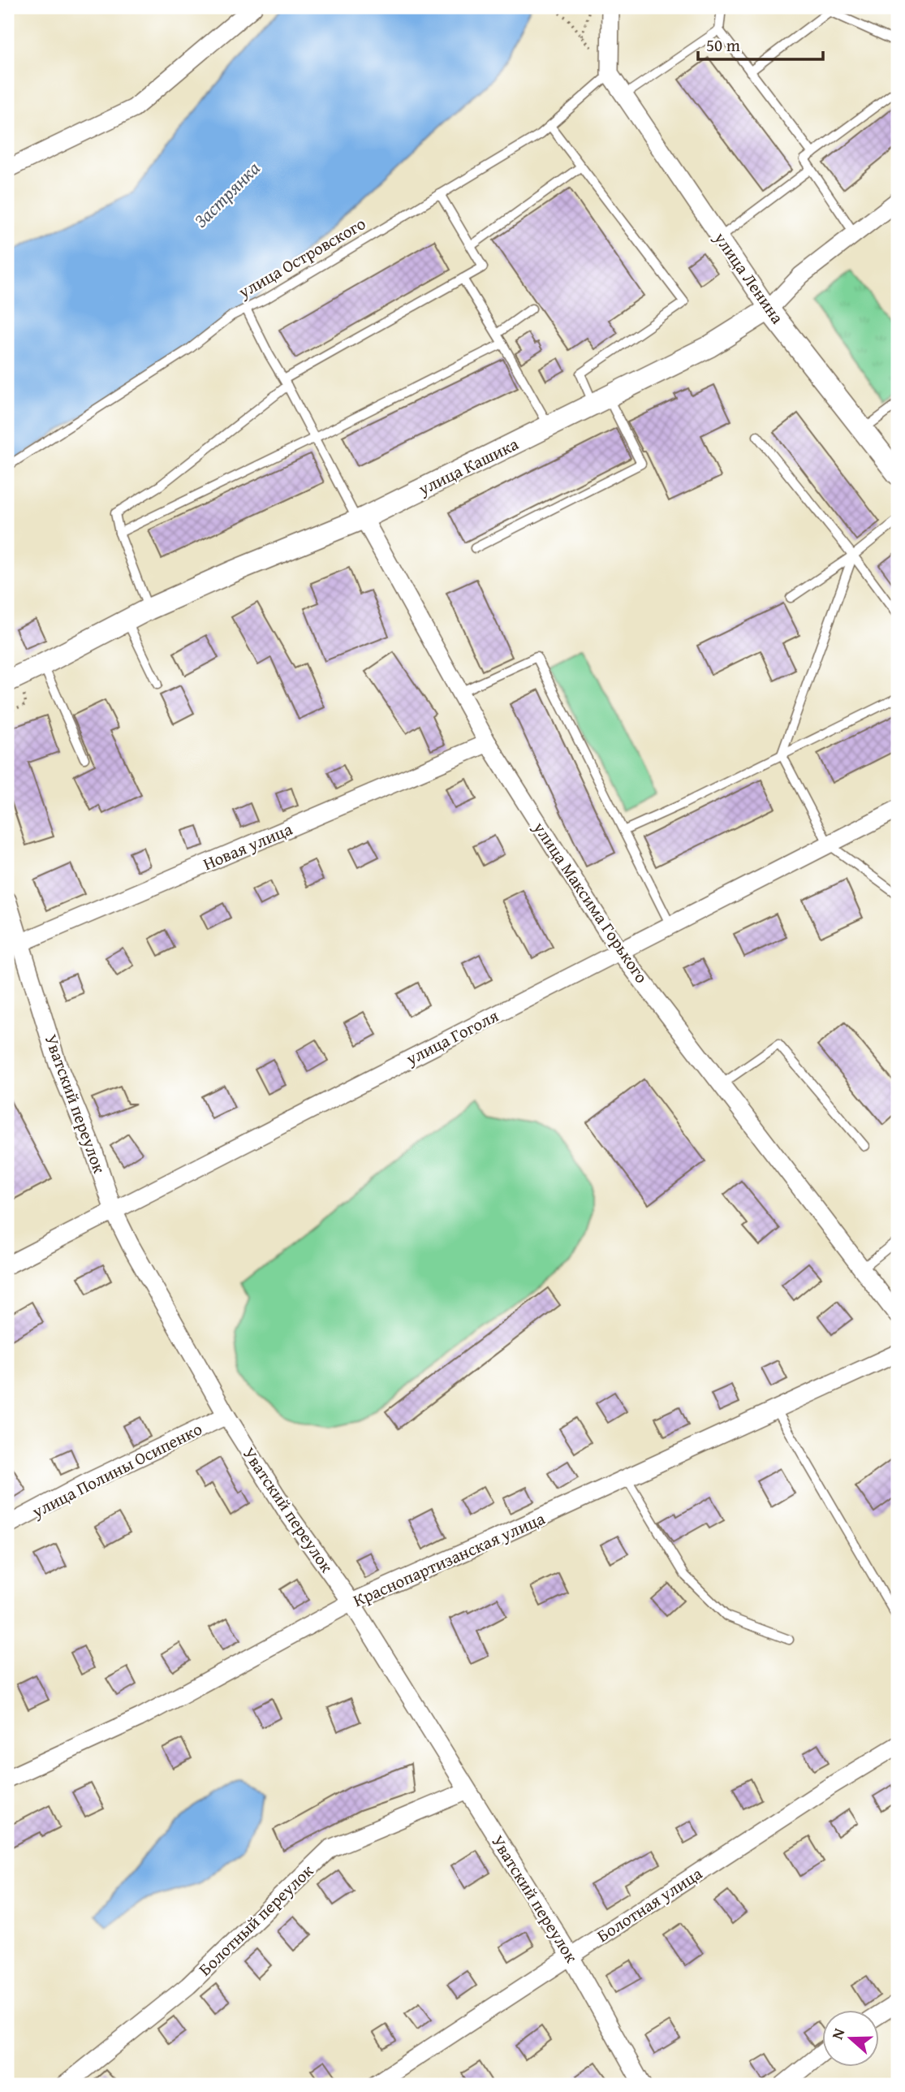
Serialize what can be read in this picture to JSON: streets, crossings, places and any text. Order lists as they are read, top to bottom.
{
  "streets": {
    "street": [
      "улица Ленина",
      "улица Кашика",
      "Новая улица",
      "улица Максима Горького",
      "улица Гоголя",
      "Уватский переулок",
      "улица Полины Осипенко",
      "Краснопартизанская улица",
      "Болотная улица",
      "Болотный переулок"
    ],
    "lane": ["улица Островского"]
  },
  "crossings": [
    ["улица Островского", "улица Ленина"],
    ["улица Ленина", "улица Кашика"],
    ["улица Кашика", "улица Максима Горького"],
    ["Новая улица", "улица Максима Горького"],
    ["Новая улица", "Уватский переулок"],
    ["улица Максима Горького", "улица Гоголя"],
    ["улица Гоголя", "Уватский переулок"],
    ["Уватский переулок", "улица Полины Осипенко"],
    ["Уватский переулок", "Краснопартизанская улица"],
    ["Уватский переулок", "Болотная улица"],
    ["Уватский переулок", "Болотный переулок"]
  ],
  "water": ["Застрянка"],
  "scale_bar": "50 m",
  "north": "left"
}
